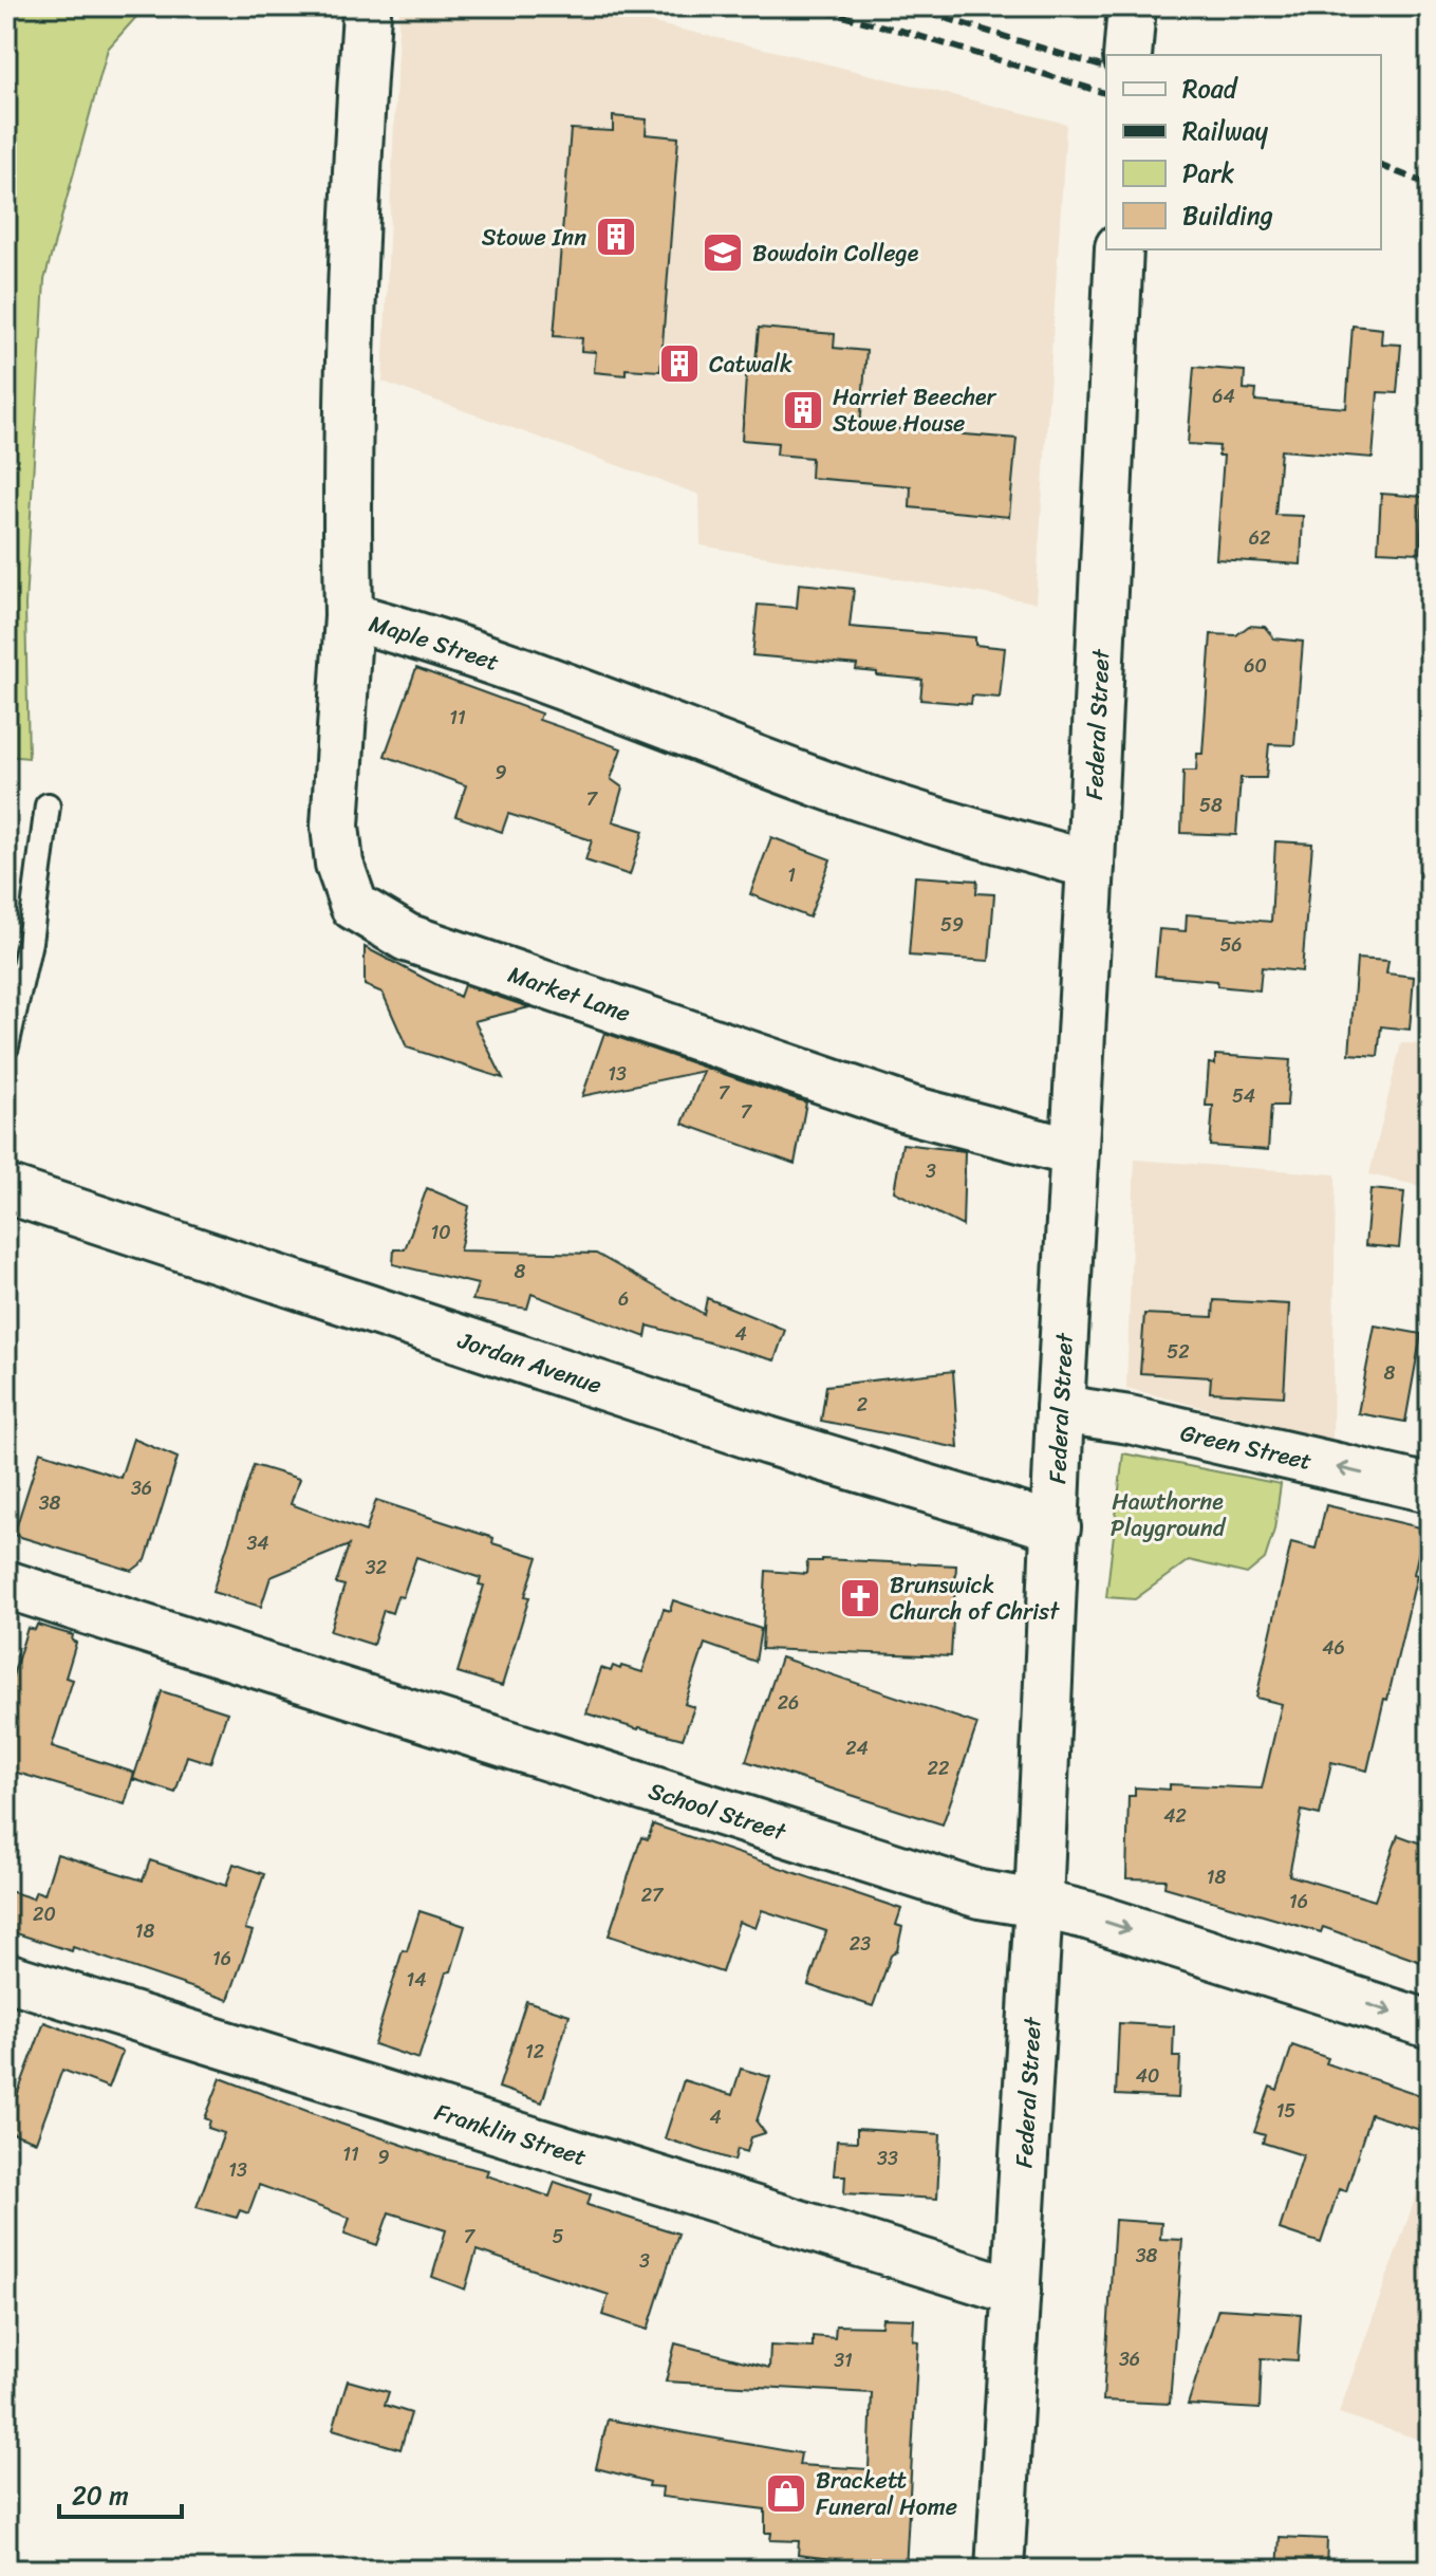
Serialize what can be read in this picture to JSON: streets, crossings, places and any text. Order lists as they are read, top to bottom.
{
  "streets": {
    "street": [
      "Maple Street",
      "Federal Street",
      "Market Lane",
      "Jordan Avenue",
      "Green Street",
      "School Street",
      "Franklin Street"
    ]
  },
  "crossings": [
    ["Maple Street", "Federal Street"],
    ["Maple Street", "Market Lane"],
    ["Federal Street", "Market Lane"],
    ["Federal Street", "Jordan Avenue"],
    ["Federal Street", "Green Street"],
    ["Federal Street", "School Street"],
    ["Federal Street", "Franklin Street"]
  ],
  "one_way": ["Green Street"],
  "parks": ["Hawthorne Playground"],
  "places": {
    "building": ["Stowe Inn", "Catwalk", "Harriet Beecher Stowe House"],
    "school or university": ["Bowdoin College"],
    "church": ["Brunswick Church of Christ"],
    "shop": ["Brackett Funeral Home"]
  },
  "house_numbers": [
    "64",
    "62",
    "60",
    "11",
    "9",
    "7",
    "58",
    "1",
    "59",
    "56",
    "13",
    "7",
    "54",
    "7",
    "3",
    "10",
    "8",
    "6",
    "4",
    "52",
    "8",
    "2",
    "36",
    "38",
    "34",
    "32",
    "46",
    "26",
    "24",
    "22",
    "42",
    "18",
    "27",
    "16",
    "20",
    "18",
    "23",
    "16",
    "14",
    "12",
    "40",
    "15",
    "4",
    "11",
    "9",
    "33",
    "13",
    "7",
    "5",
    "38",
    "3",
    "36",
    "31"
  ],
  "legend": [
    "Road",
    "Railway",
    "Park",
    "Building"
  ],
  "scale_bar": "20 m"
}
